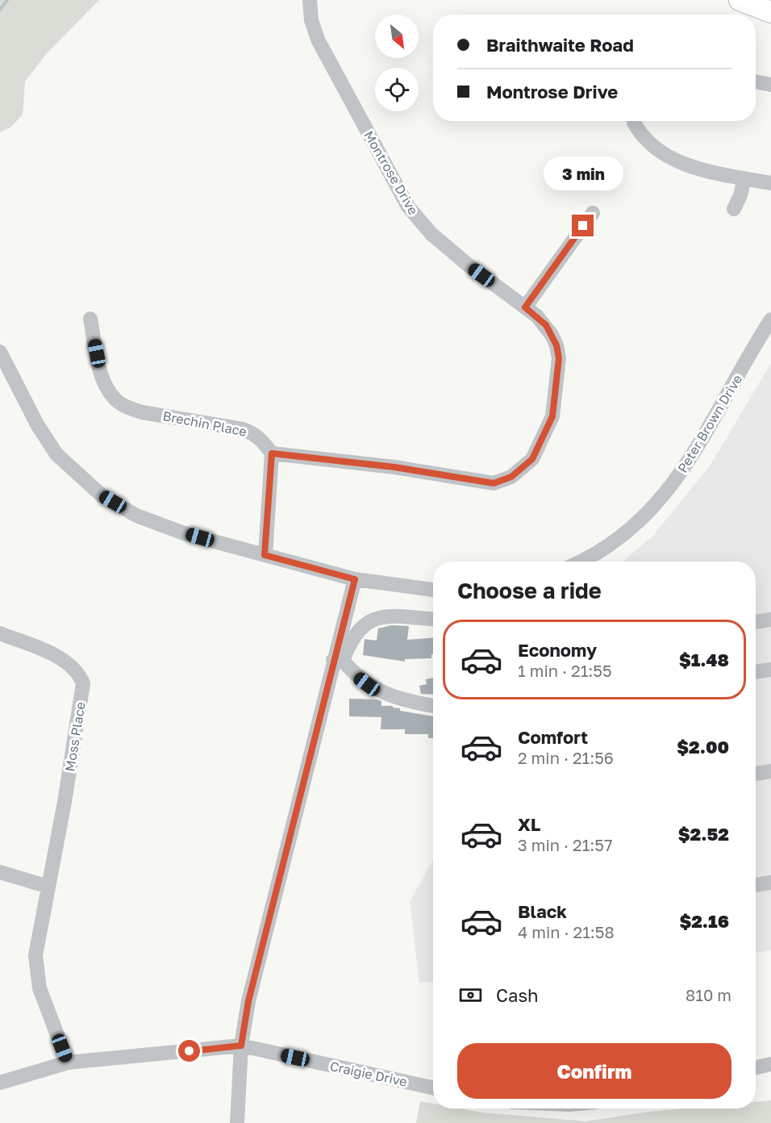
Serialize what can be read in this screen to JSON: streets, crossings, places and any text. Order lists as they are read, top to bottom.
{
  "streets": {
    "street": [
      "Montrose Drive",
      "Brechin Place",
      "Peter Brown Drive",
      "Moss Place",
      "Craigie Drive"
    ]
  },
  "crossings": [
    ["Montrose Drive", "Brechin Place"],
    ["Moss Place", "Craigie Drive"]
  ],
  "north": "bottom right",
  "page": {
    "banner": ["Braithwaite Road", "Montrose Drive"],
    "bubble": "3 min",
    "heading": "Choose a ride",
    "list": [
      {
        "name": "Economy",
        "note": "1 min · 21:55",
        "value": "$1.48"
      },
      {
        "name": "Comfort",
        "note": "2 min · 21:56",
        "value": "$2.00"
      },
      {
        "name": "XL",
        "note": "3 min · 21:57",
        "value": "$2.52"
      },
      {
        "name": "Black",
        "note": "4 min · 21:58",
        "value": "$2.16"
      }
    ],
    "pay": ["Cash", "810 m"],
    "buttons": "Confirm"
  }
}
